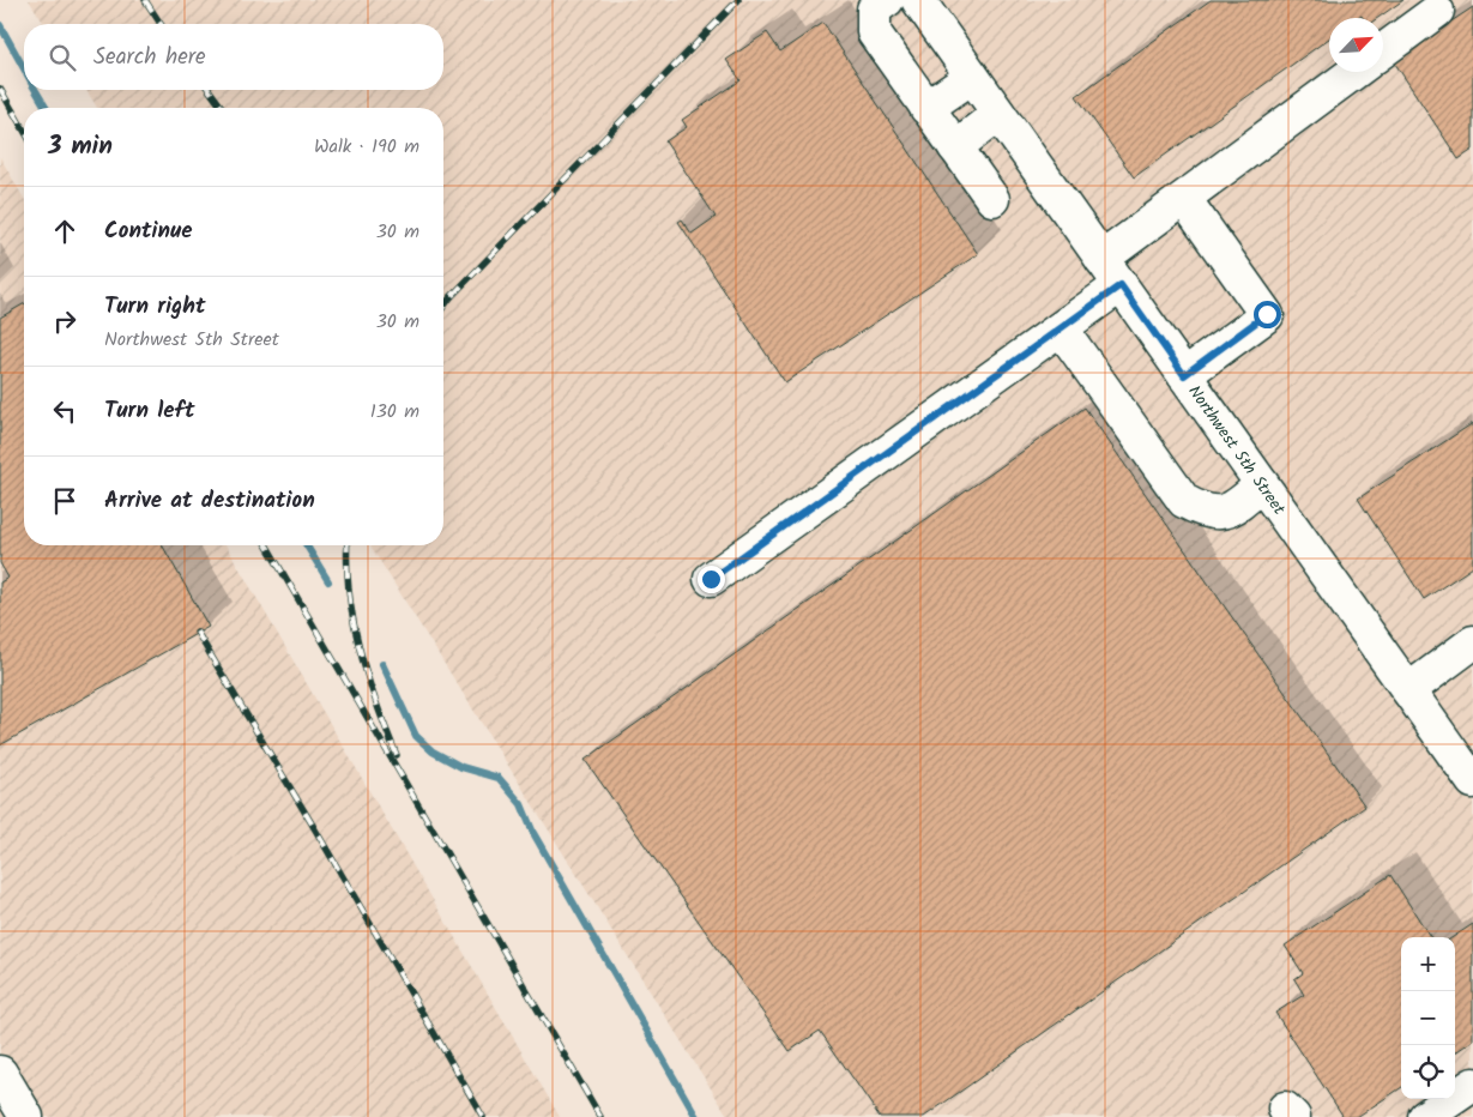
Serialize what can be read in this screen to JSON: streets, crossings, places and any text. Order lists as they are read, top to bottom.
{
  "streets": {
    "street": ["Northwest 5th Street"]
  },
  "north": "top right",
  "page": {
    "search": "Search here",
    "heading": ["3 min", "Walk · 190 m"],
    "list": [
      ["Continue", "30 m"],
      ["Turn right", "Northwest 5th Street", "30 m"],
      ["Turn left", "130 m"],
      "Arrive at destination"
    ],
    "map_buttons": ["+", "−"]
  }
}
